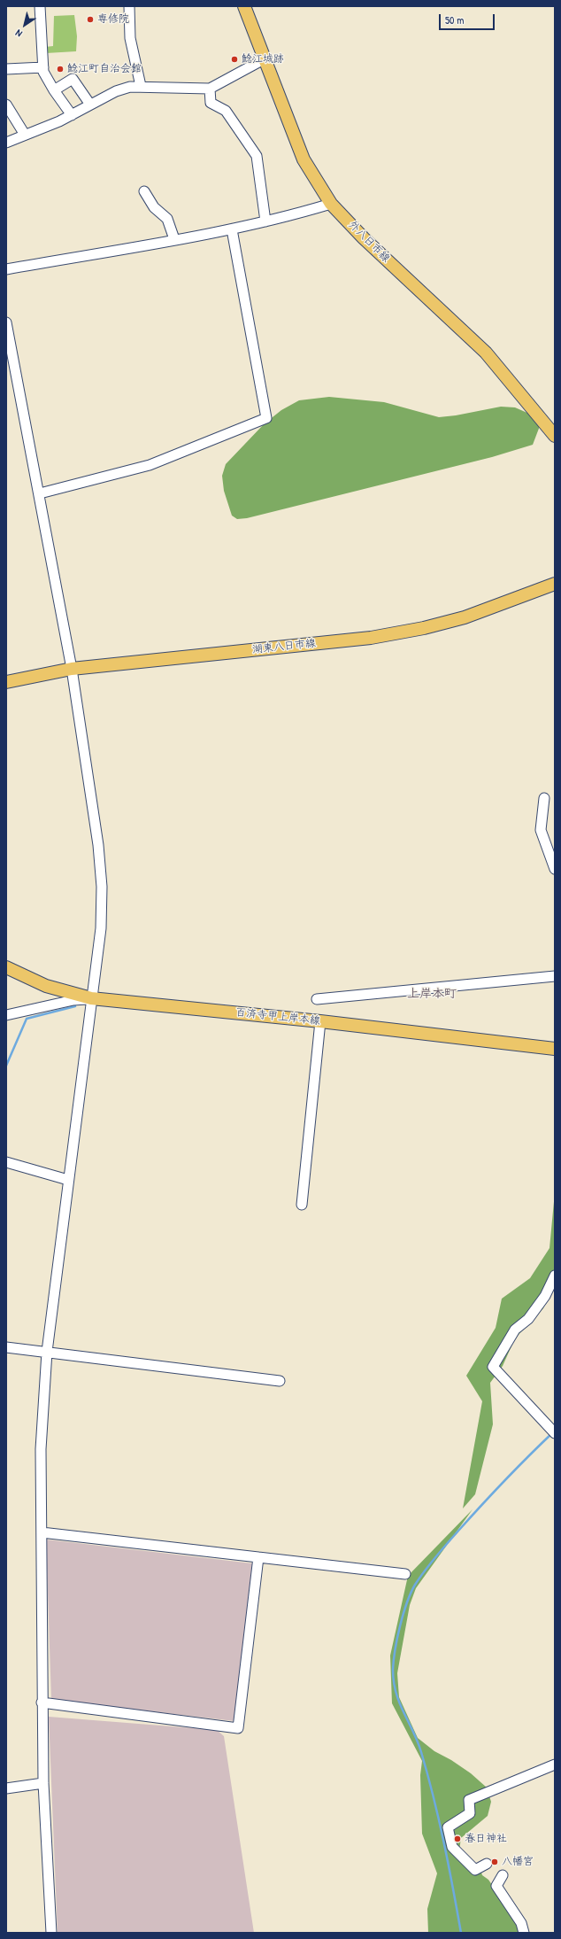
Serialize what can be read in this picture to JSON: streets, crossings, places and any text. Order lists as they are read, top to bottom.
{
  "streets": {
    "main road": ["外八日市線", "湖東八日市線", "百済寺甲上岸本線"]
  },
  "districts": ["上岸本町"],
  "places": [
    "専修院",
    "鯰江城跡",
    "鯰江町自治会館",
    "春日神社",
    "八幡宮"
  ],
  "scale_bar": "50 m",
  "north": "bottom left"
}
